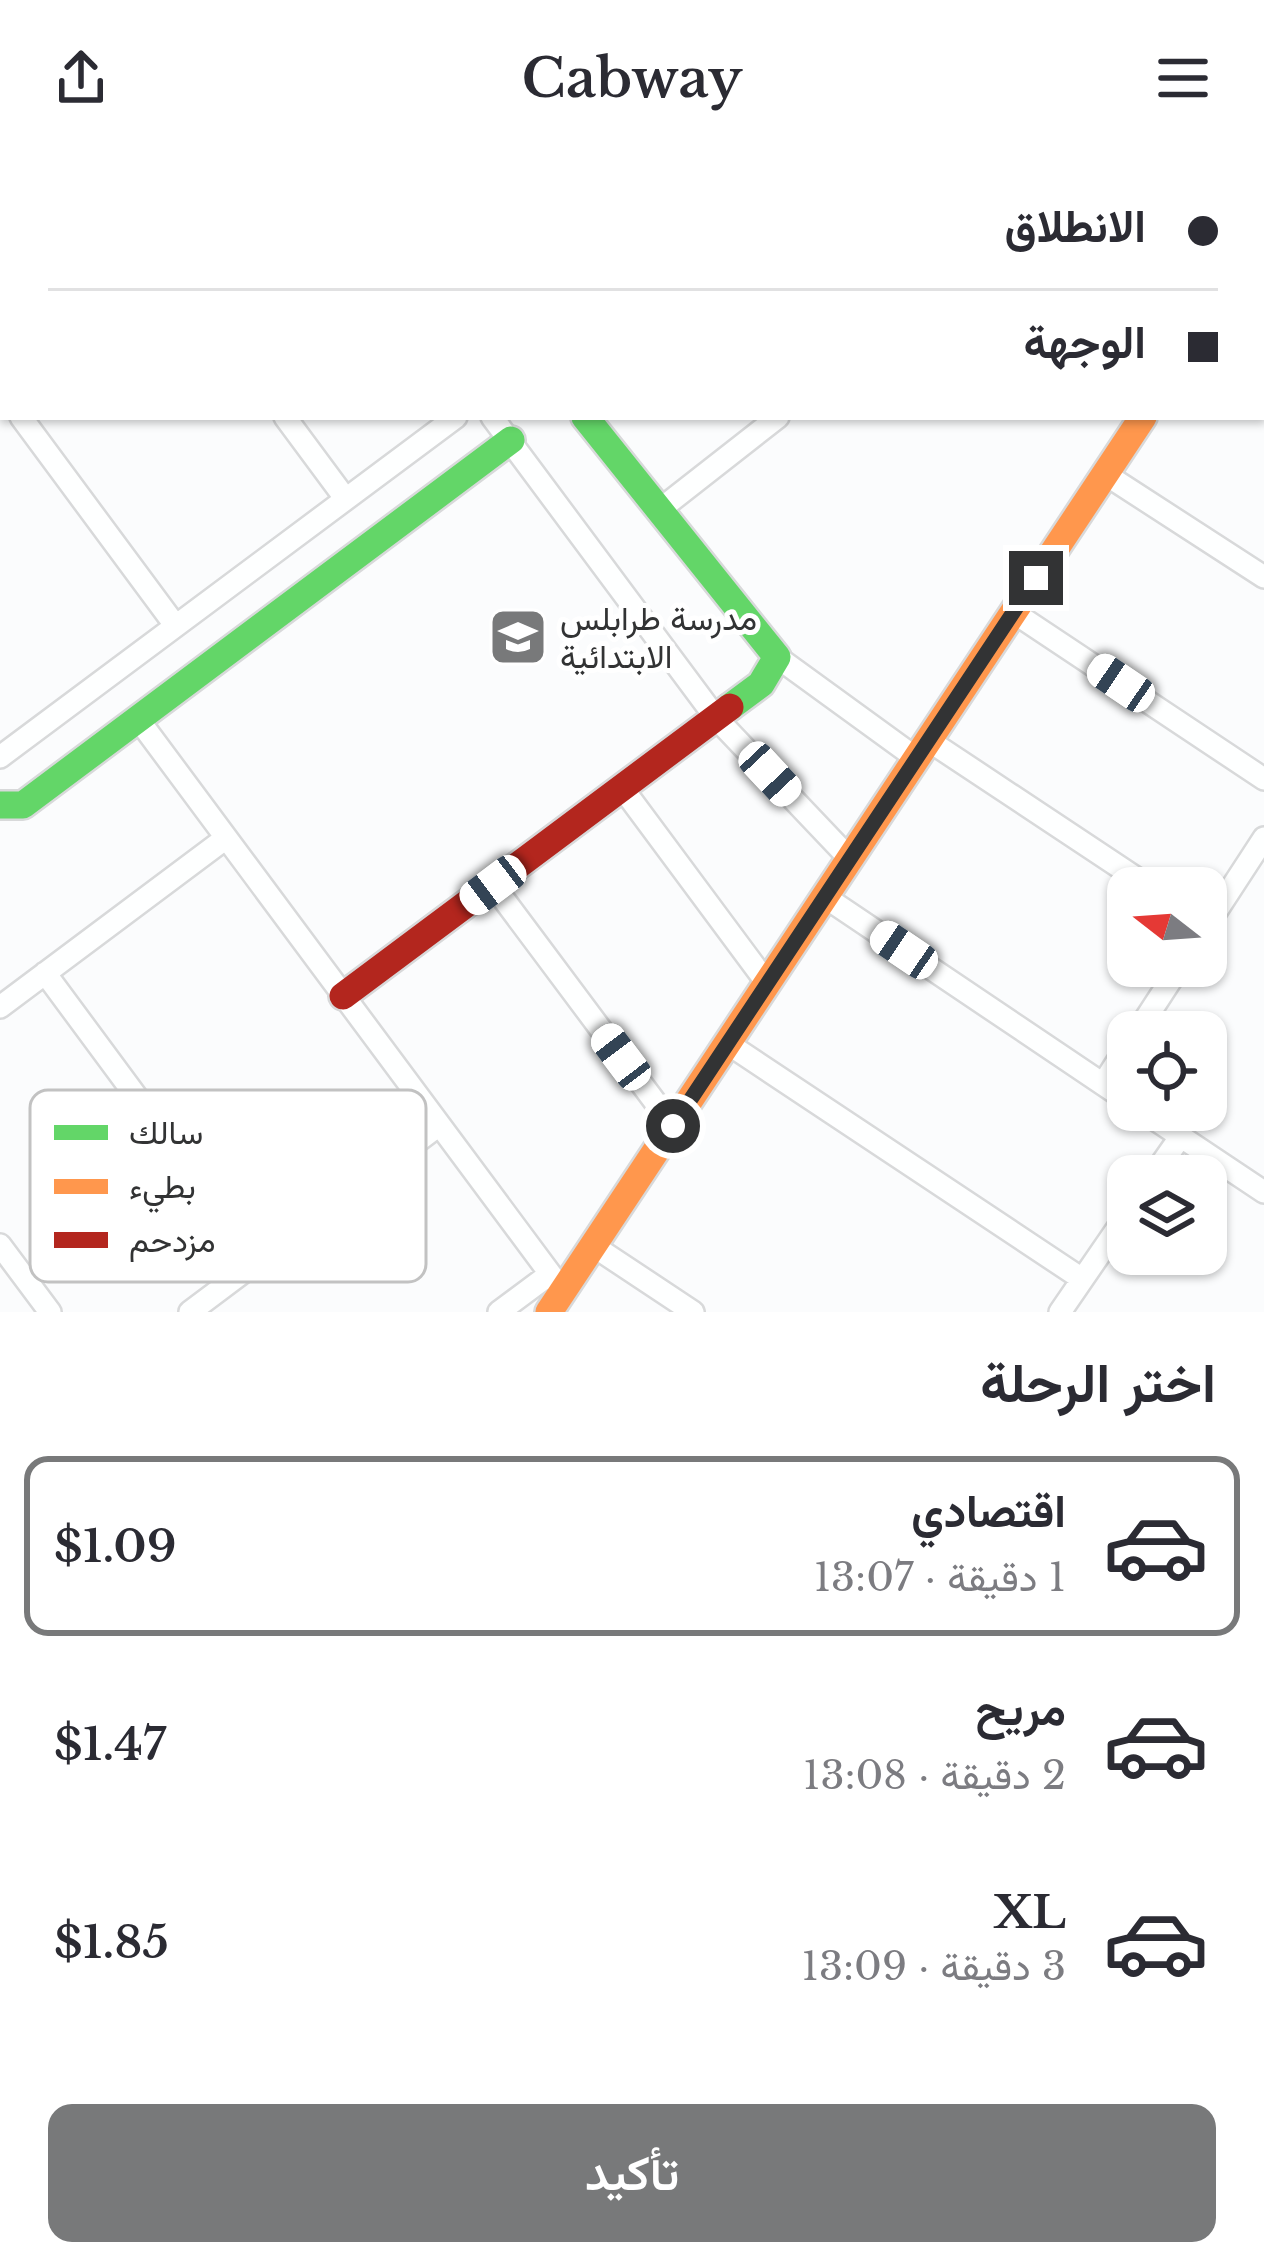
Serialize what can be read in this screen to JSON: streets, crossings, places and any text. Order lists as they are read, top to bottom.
{
  "places": {
    "school or university": ["مدرسة طرابلس الابتدائية"]
  },
  "legend": ["سالك", "بطيء", "مزدحم"],
  "north": "left",
  "page": {
    "header": "Cabway",
    "banner": ["الانطلاق", "الوجهة"],
    "heading": "اختر الرحلة",
    "list": [
      {
        "name": "اقتصادي",
        "note": "1 دقيقة · 13:07",
        "value": "$1.09"
      },
      {
        "name": "مريح",
        "note": "2 دقيقة · 13:08",
        "value": "$1.47"
      },
      {
        "name": "XL",
        "note": "3 دقيقة · 13:09",
        "value": "$1.85"
      }
    ],
    "buttons": "تأكيد"
  }
}
